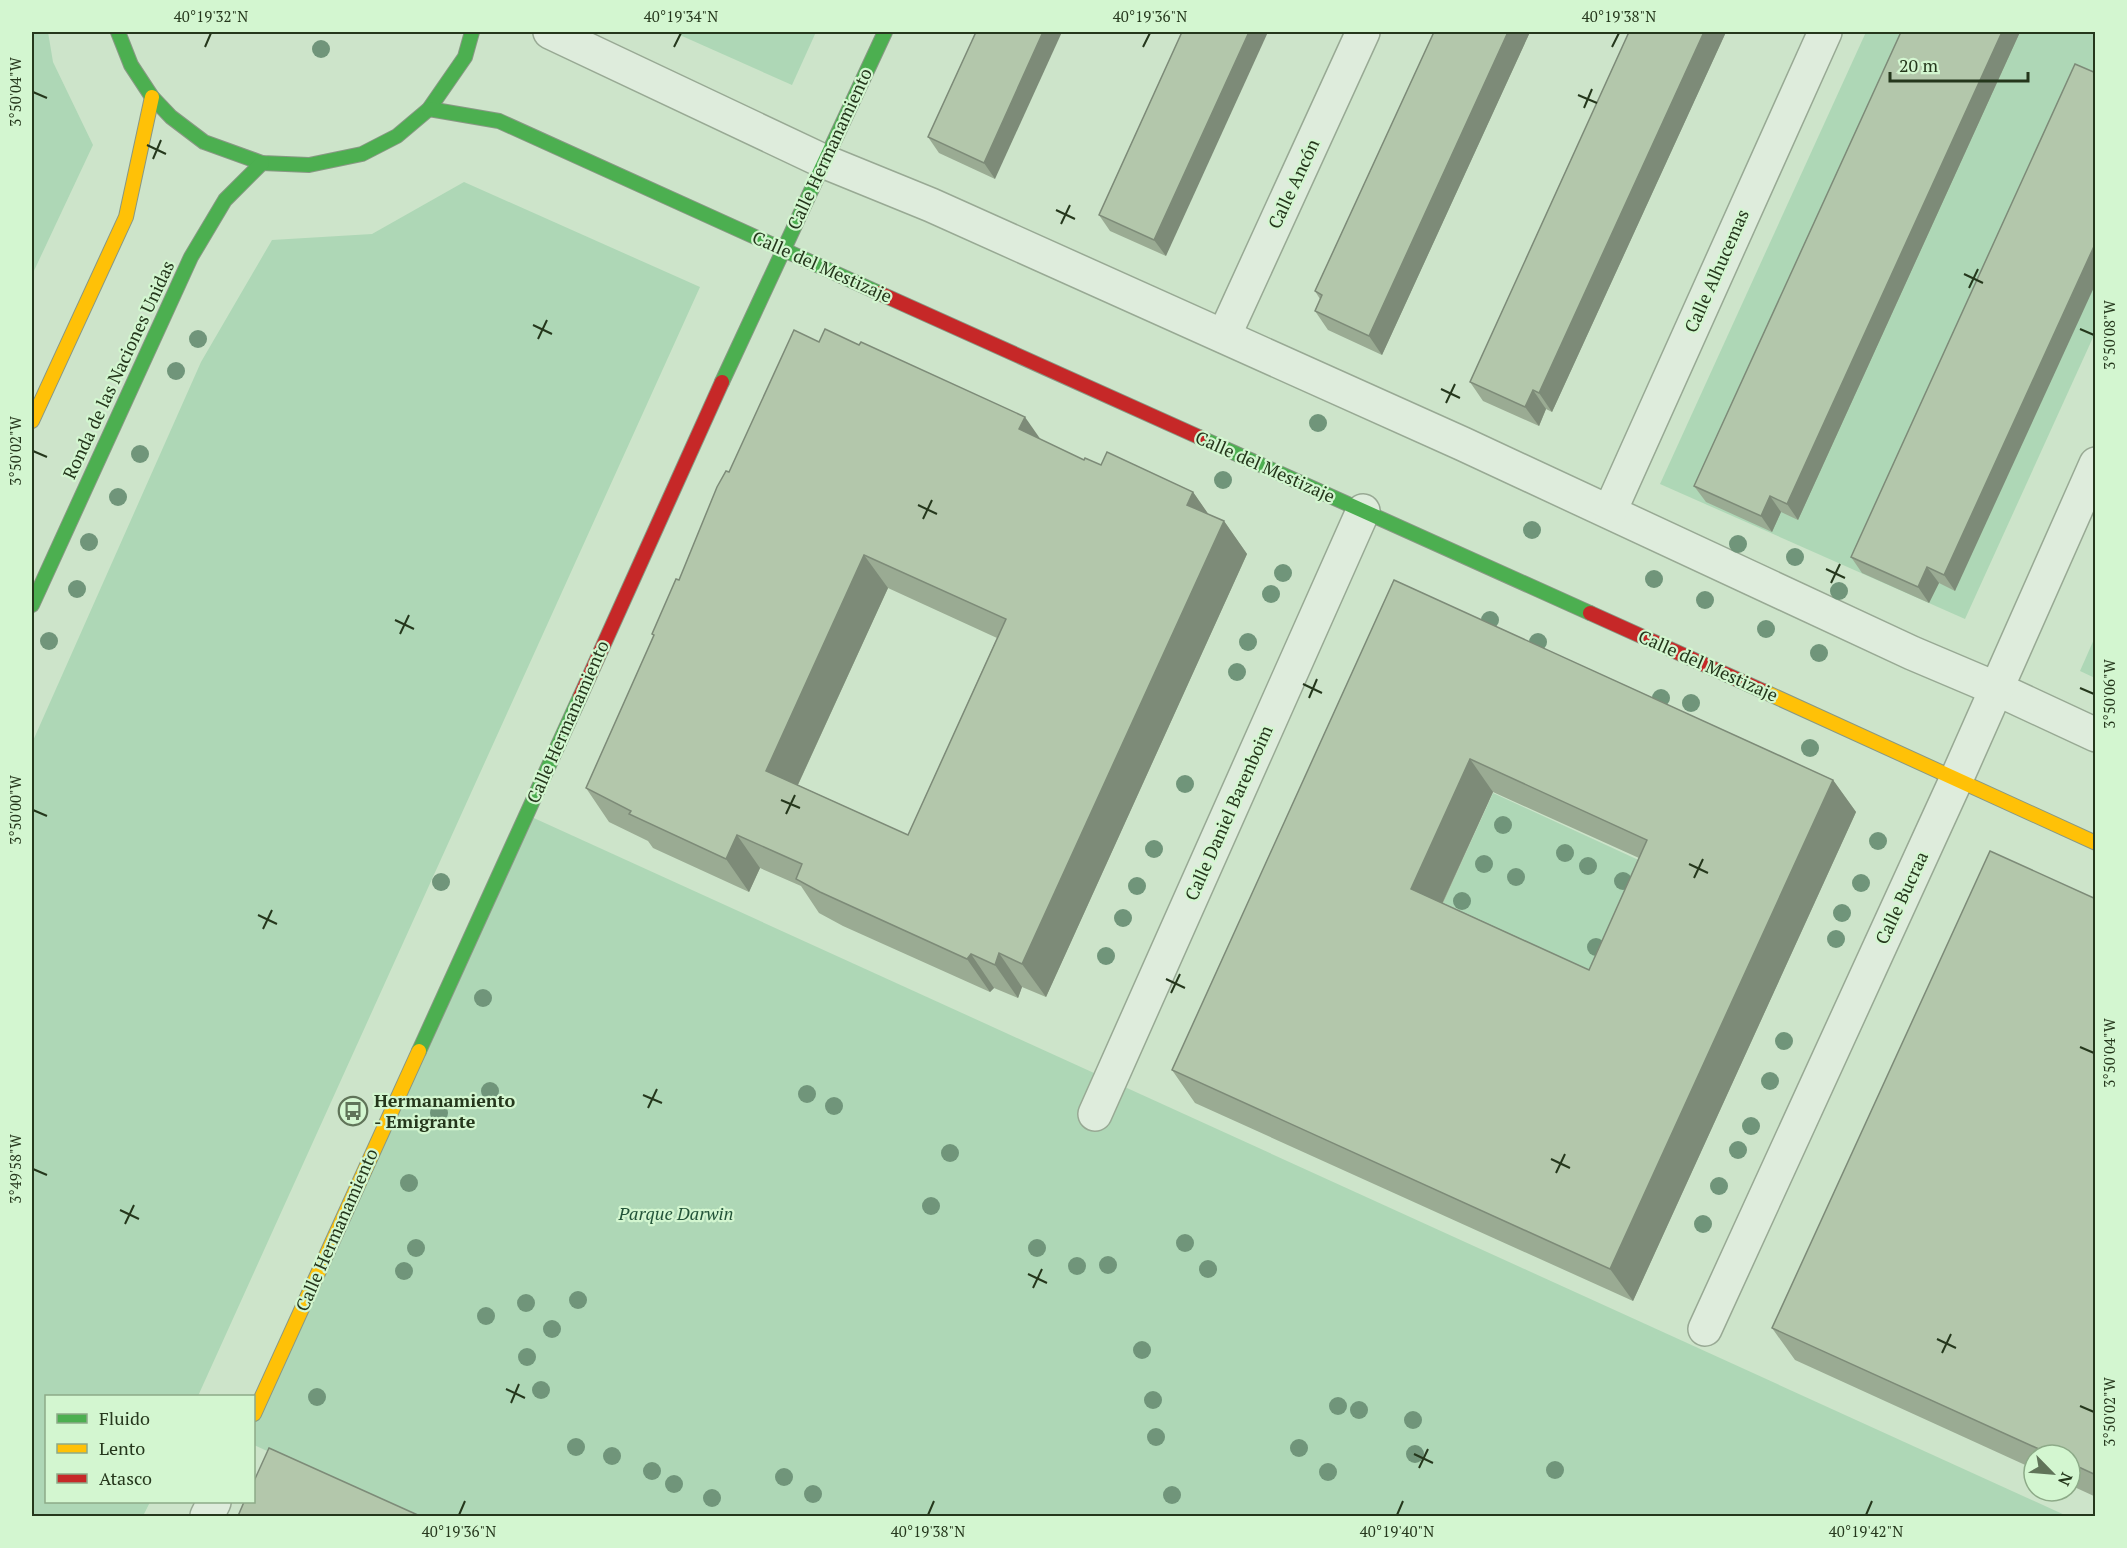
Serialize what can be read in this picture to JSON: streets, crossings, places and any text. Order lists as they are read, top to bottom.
{
  "streets": {
    "street": [
      "Calle Hermanamiento",
      "Calle Ancón",
      "Calle del Mestizaje",
      "Calle Alhucemas",
      "Ronda de las Naciones Unidas",
      "Calle Daniel Barenboim",
      "Calle Bucraa"
    ]
  },
  "crossings": [
    ["Calle Hermanamiento", "Calle del Mestizaje"],
    ["Calle del Mestizaje", "Calle Daniel Barenboim"],
    ["Calle del Mestizaje", "Calle Bucraa"]
  ],
  "parks": ["Parque Darwin"],
  "places": {
    "bus stop": ["Hermanamiento - Emigrante"]
  },
  "legend": ["Fluido", "Lento", "Atasco"],
  "scale_bar": "20 m",
  "north": "bottom right",
  "coordinates": [
    "40°19'32\"N",
    "40°19'34\"N",
    "40°19'36\"N",
    "40°19'38\"N",
    "3°50'04\"W",
    "3°50'08\"W",
    "3°50'02\"W",
    "3°50'06\"W",
    "3°50'00\"W",
    "3°49'58\"W",
    "40°19'40\"N",
    "40°19'42\"N"
  ]
}
